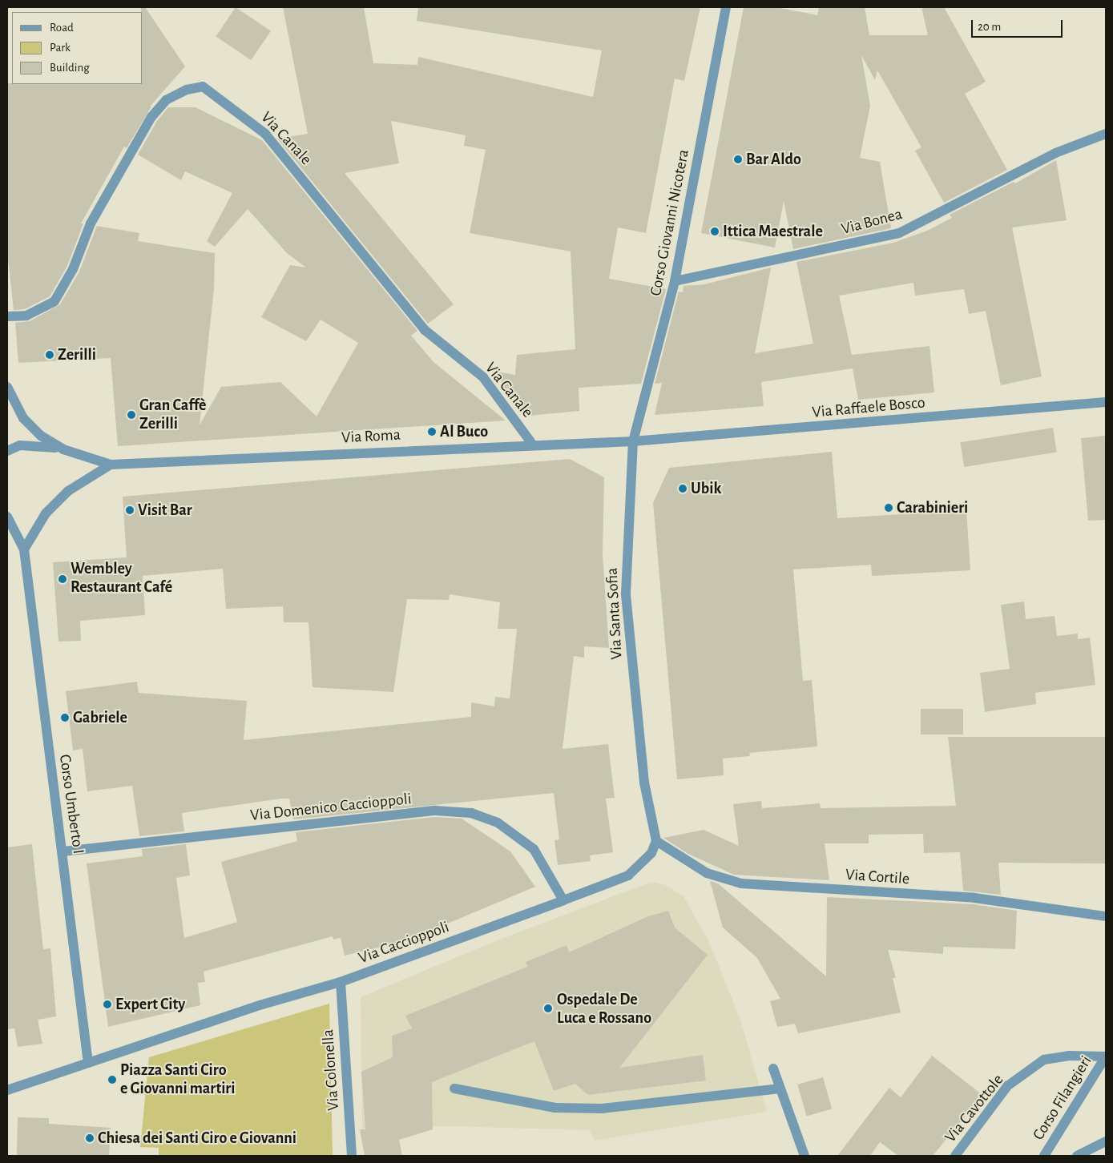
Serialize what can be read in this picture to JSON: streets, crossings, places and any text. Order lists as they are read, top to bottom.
{
  "streets": {
    "street": [
      "Via Canale",
      "Via Bonea",
      "Corso Giovanni Nicotera",
      "Via Raffaele Bosco",
      "Via Roma",
      "Via Santa Sofia",
      "Corso Umberto I",
      "Via Domenico Caccioppoli",
      "Via Cortile",
      "Via Caccioppoli",
      "Via Colonella",
      "Corso Filangieri",
      "Via Cavottole"
    ]
  },
  "crossings": [
    ["Via Canale", "Via Roma"],
    ["Via Bonea", "Corso Giovanni Nicotera"],
    ["Corso Giovanni Nicotera", "Via Raffaele Bosco"],
    ["Corso Giovanni Nicotera", "Via Roma"],
    ["Corso Giovanni Nicotera", "Via Santa Sofia"],
    ["Via Raffaele Bosco", "Via Roma"],
    ["Via Raffaele Bosco", "Via Santa Sofia"],
    ["Via Roma", "Via Santa Sofia"],
    ["Via Santa Sofia", "Via Cortile"],
    ["Via Santa Sofia", "Via Caccioppoli"],
    ["Corso Umberto I", "Via Domenico Caccioppoli"],
    ["Corso Umberto I", "Via Caccioppoli"],
    ["Via Domenico Caccioppoli", "Via Caccioppoli"],
    ["Via Cortile", "Via Caccioppoli"],
    ["Via Caccioppoli", "Via Colonella"],
    ["Corso Filangieri", "Via Cavottole"]
  ],
  "places": [
    "Bar Aldo",
    "Ittica Maestrale",
    "Zerilli",
    "Gran Caffè Zerilli",
    "Al Buco",
    "Ubik",
    "Carabinieri",
    "Visit Bar",
    "Wembley Restaurant Café",
    "Gabriele",
    "Expert City",
    "Ospedale De Luca e Rossano",
    "Piazza Santi Ciro e Giovanni martiri",
    "Chiesa dei Santi Ciro e Giovanni"
  ],
  "legend": ["Road", "Park", "Building"],
  "scale_bar": "20 m"
}
